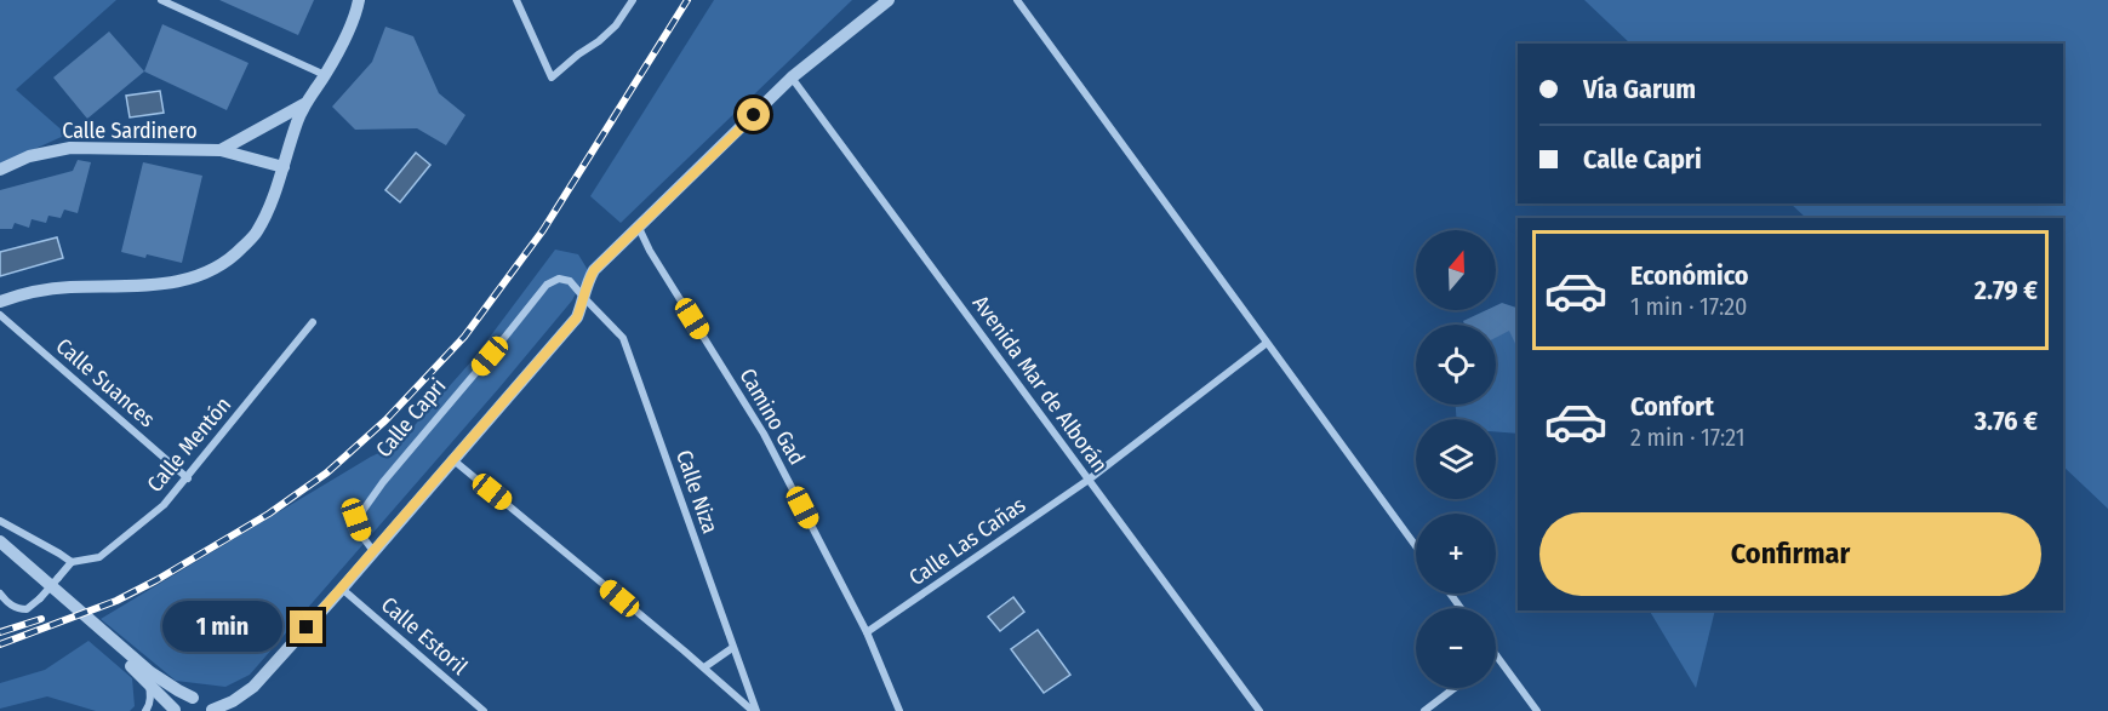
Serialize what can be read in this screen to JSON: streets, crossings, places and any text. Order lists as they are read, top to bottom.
{
  "streets": {
    "street": [
      "Calle Sardinero",
      "Calle Suances",
      "Avenida Mar de Alborán",
      "Camino Gad",
      "Calle Capri",
      "Calle Mentón",
      "Calle Niza",
      "Calle Las Cañas",
      "Calle Estoril"
    ]
  },
  "crossings": [
    ["Calle Suances", "Calle Mentón"],
    ["Avenida Mar de Alborán", "Calle Las Cañas"],
    ["Camino Gad", "Calle Las Cañas"],
    ["Calle Capri", "Calle Niza"]
  ],
  "north": "top",
  "page": {
    "banner": ["Vía Garum", "Calle Capri"],
    "map_buttons": ["+", "−"],
    "list": [
      {
        "name": "Económico",
        "note": "1 min · 17:20",
        "value": "2.79 €"
      },
      {
        "name": "Confort",
        "note": "2 min · 17:21",
        "value": "3.76 €"
      }
    ],
    "buttons": "Confirmar",
    "bubble": "1 min"
  }
}
